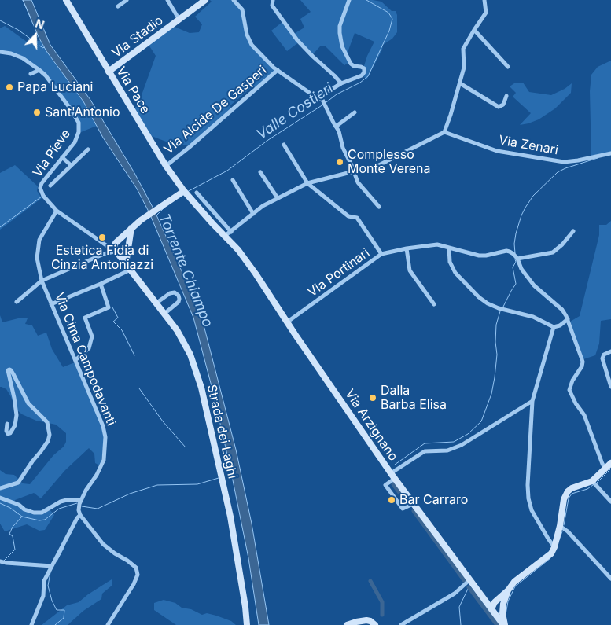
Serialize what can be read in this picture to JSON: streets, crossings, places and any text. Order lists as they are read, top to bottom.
{
  "streets": {
    "street": [
      "Via Stadio",
      "Via Pace",
      "Via Alcide De Gasperi",
      "Via Zenari",
      "Via Pieve",
      "Via Portinari",
      "Via Cima Campodavanti",
      "Via Arzignano",
      "Strada dei Laghi"
    ]
  },
  "crossings": [
    ["Via Stadio", "Via Pace"],
    ["Via Pace", "Via Alcide De Gasperi"],
    ["Via Pace", "Via Arzignano"],
    ["Via Pieve", "Via Cima Campodavanti"],
    ["Via Portinari", "Via Arzignano"]
  ],
  "water": ["Valle Costieri", "Torrente Chiampo"],
  "places": [
    "Papa Luciani",
    "Sant'Antonio",
    "Complesso Monte Verena",
    "Estetica Fidia di Cinzia Antoniazzi",
    "Dalla Barba Elisa",
    "Bar Carraro"
  ],
  "north": "top"
}
